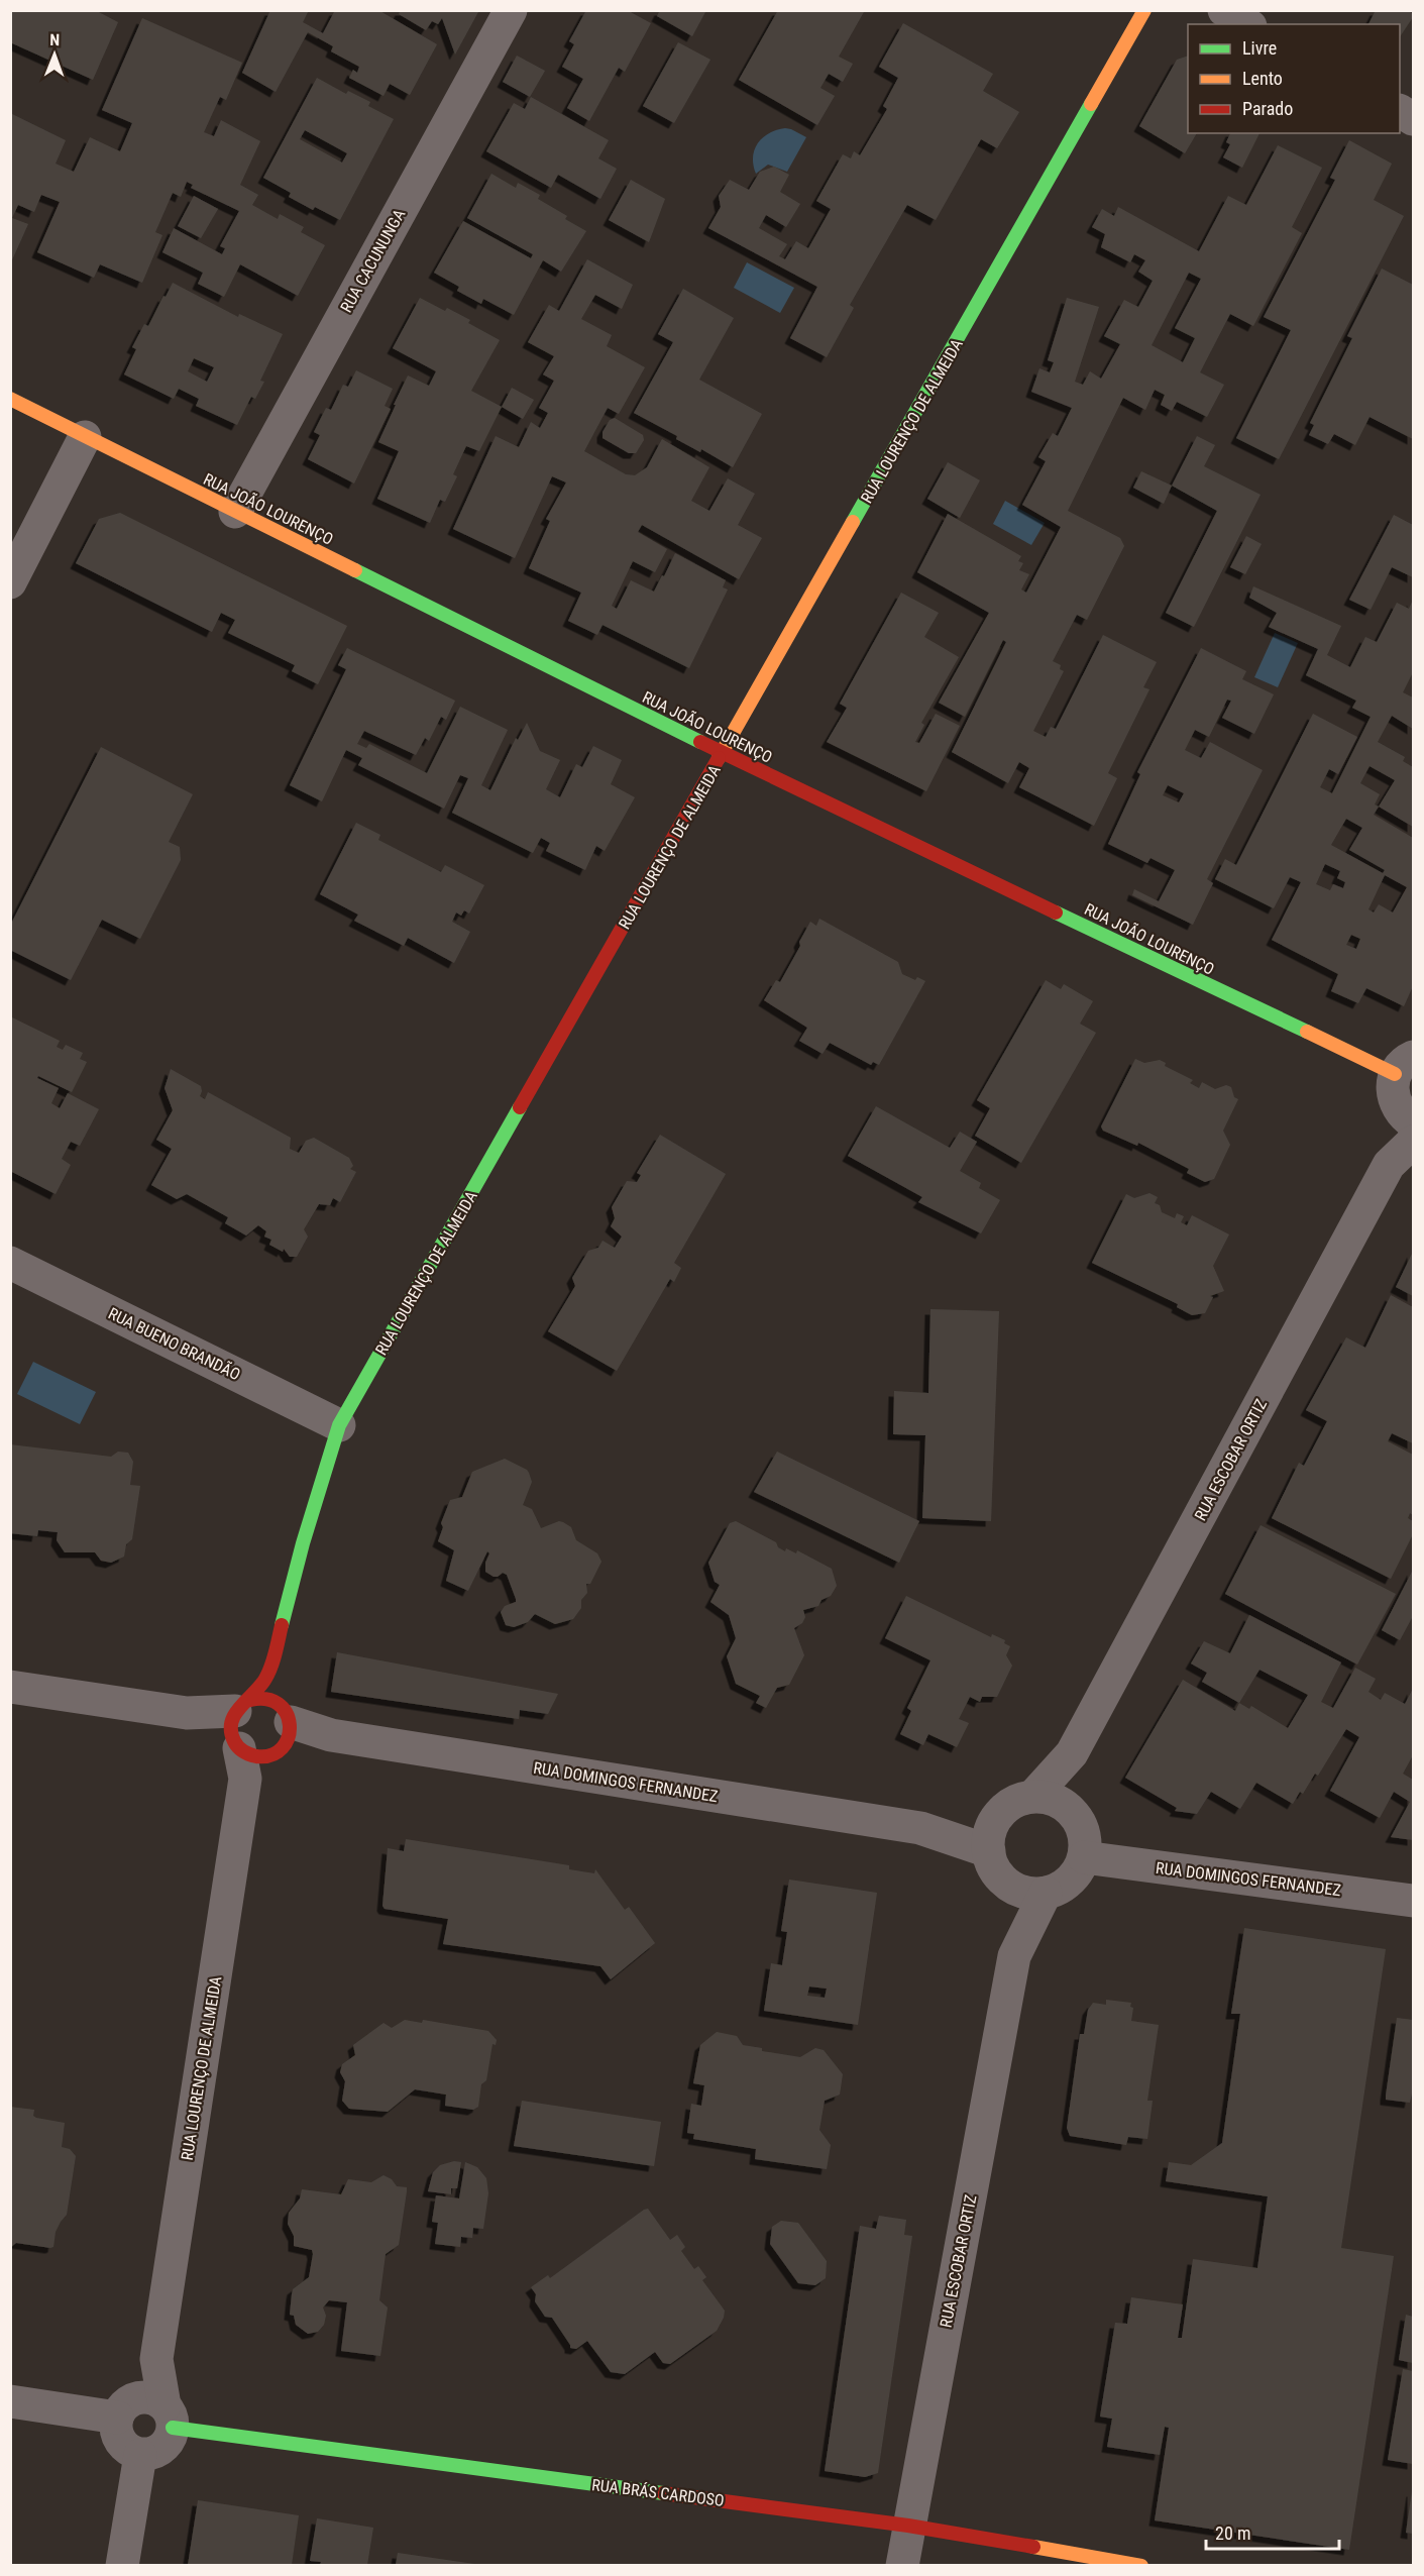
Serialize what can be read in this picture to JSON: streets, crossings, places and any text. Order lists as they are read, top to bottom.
{
  "streets": {
    "street": [
      "RUA CACUNUNGA",
      "RUA LOURENÇO DE ALMEIDA",
      "RUA JOÃO LOURENÇO",
      "RUA BUENO BRANDÃO",
      "RUA ESCOBAR ORTIZ",
      "RUA DOMINGOS FERNANDEZ",
      "RUA BRÁS CARDOSO"
    ]
  },
  "crossings": [
    ["RUA CACUNUNGA", "RUA JOÃO LOURENÇO"],
    ["RUA LOURENÇO DE ALMEIDA", "RUA JOÃO LOURENÇO"],
    ["RUA LOURENÇO DE ALMEIDA", "RUA BUENO BRANDÃO"],
    ["RUA LOURENÇO DE ALMEIDA", "RUA DOMINGOS FERNANDEZ"],
    ["RUA LOURENÇO DE ALMEIDA", "RUA BRÁS CARDOSO"],
    ["RUA JOÃO LOURENÇO", "RUA ESCOBAR ORTIZ"],
    ["RUA ESCOBAR ORTIZ", "RUA DOMINGOS FERNANDEZ"],
    ["RUA ESCOBAR ORTIZ", "RUA BRÁS CARDOSO"]
  ],
  "legend": ["Livre", "Lento", "Parado"],
  "scale_bar": "20 m",
  "north": "top"
}
